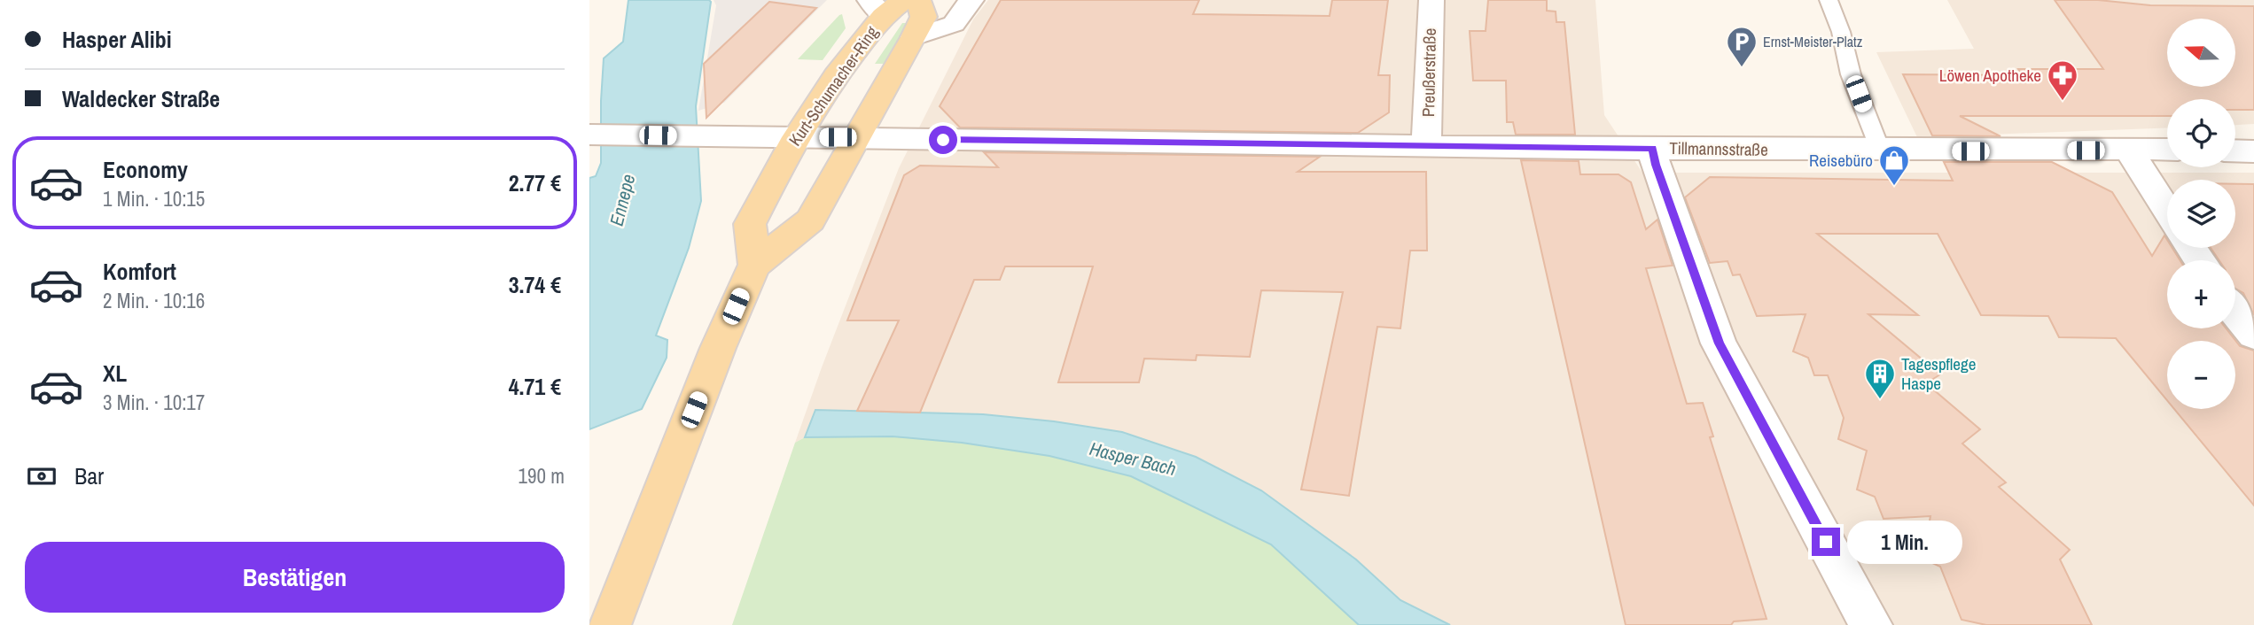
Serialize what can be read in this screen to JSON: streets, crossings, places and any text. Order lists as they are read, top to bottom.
{
  "streets": {
    "main road": ["Kurt-Schumacher-Ring"],
    "street": ["Preußerstraße", "Tillmannsstraße"]
  },
  "crossings": [
    ["Preußerstraße", "Tillmannsstraße"],
    ["Kurt-Schumacher-Ring", "Tillmannsstraße"]
  ],
  "water": ["Ennepe", "Hasper Bach"],
  "places": {
    "parking": ["Ernst-Meister-Platz"],
    "pharmacy": ["Löwen Apotheke"],
    "shop": ["Reisebüro"],
    "building": ["Tagespflege Haspe"]
  },
  "north": "left",
  "page": {
    "banner": ["Hasper Alibi", "Waldecker Straße"],
    "map_buttons": ["+", "−"],
    "list": [
      {
        "name": "Economy",
        "note": "1 Min. · 10:15",
        "value": "2.77 €"
      },
      {
        "name": "Komfort",
        "note": "2 Min. · 10:16",
        "value": "3.74 €"
      },
      {
        "name": "XL",
        "note": "3 Min. · 10:17",
        "value": "4.71 €"
      }
    ],
    "pay": ["Bar", "190 m"],
    "bubble": "1 Min.",
    "buttons": "Bestätigen"
  }
}
